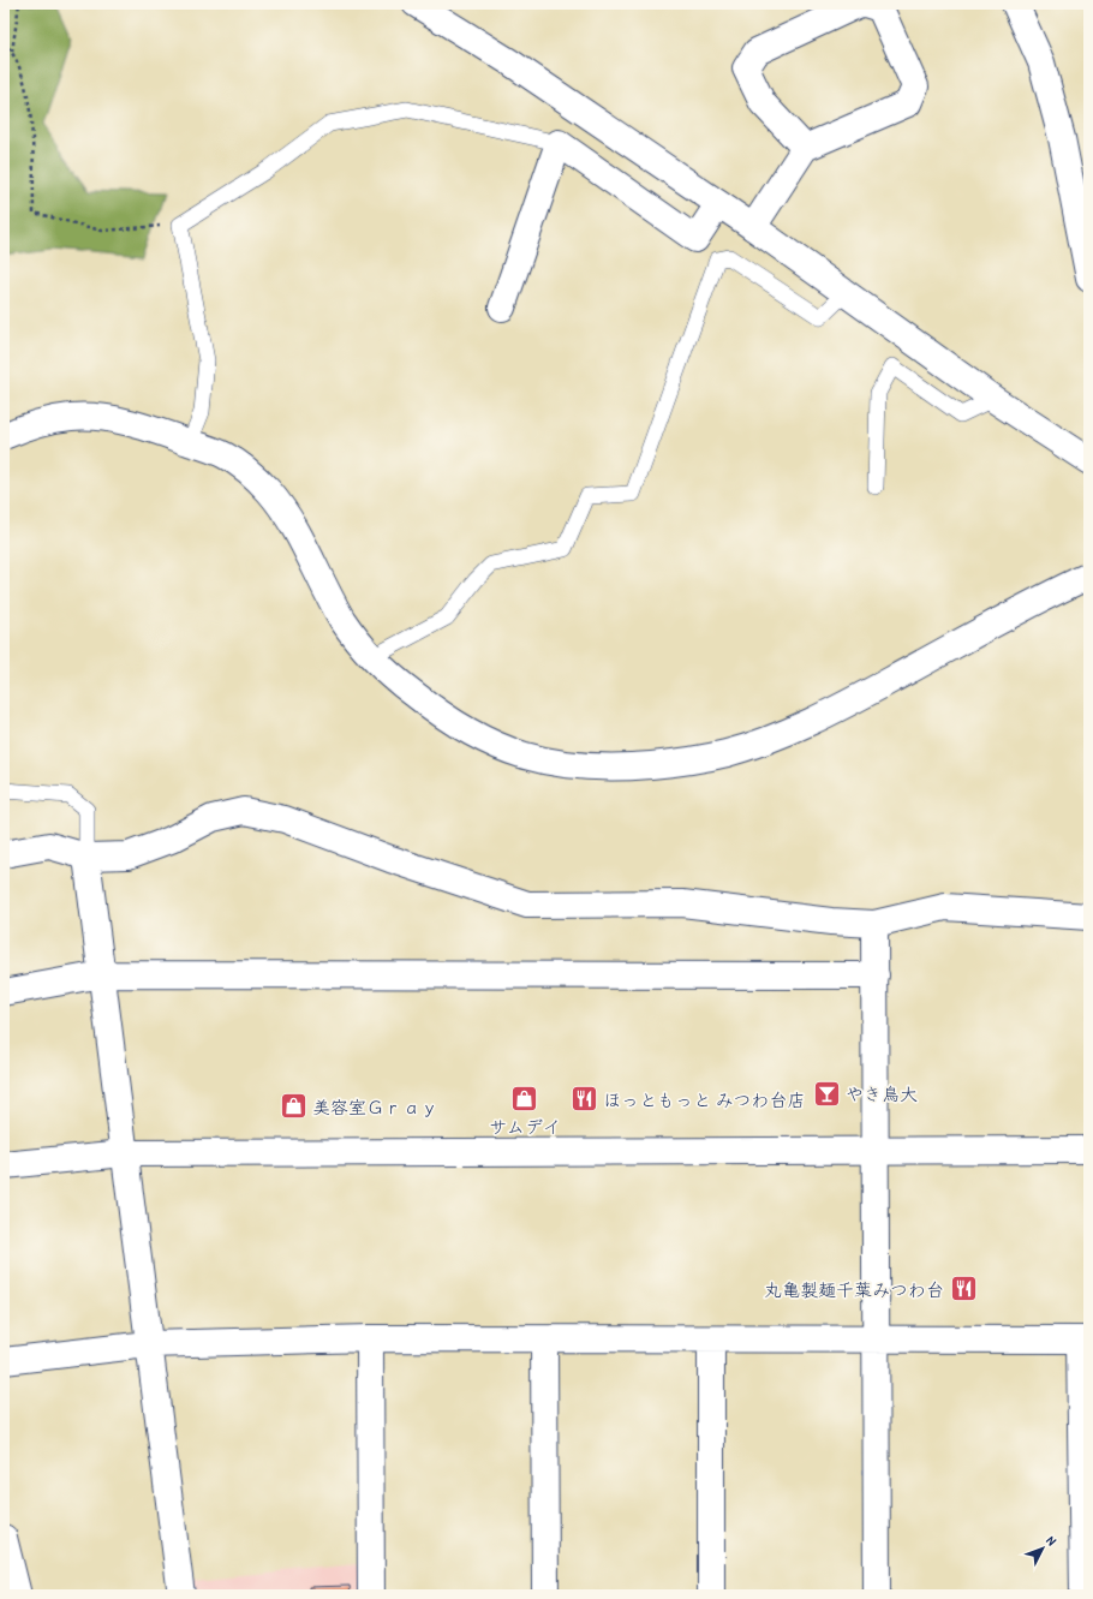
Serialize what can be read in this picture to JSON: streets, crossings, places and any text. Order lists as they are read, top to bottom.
{
  "places": {
    "bar": ["やき鳥大"],
    "shop": ["サムデイ", "美容室Ｇｒａｙ"],
    "restaurant": ["ほっともっと みつわ台店", "丸亀製麺千葉みつわ台"]
  },
  "north": "top right"
}
